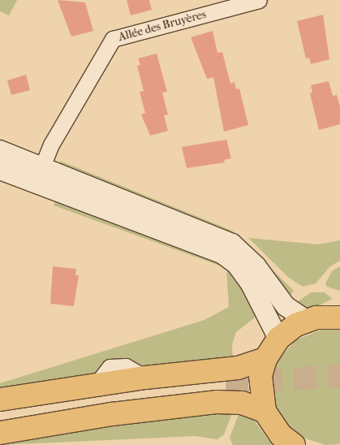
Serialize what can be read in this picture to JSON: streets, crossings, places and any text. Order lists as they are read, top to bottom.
{
  "streets": {
    "street": ["Allée des Bruyères"]
  }
}
